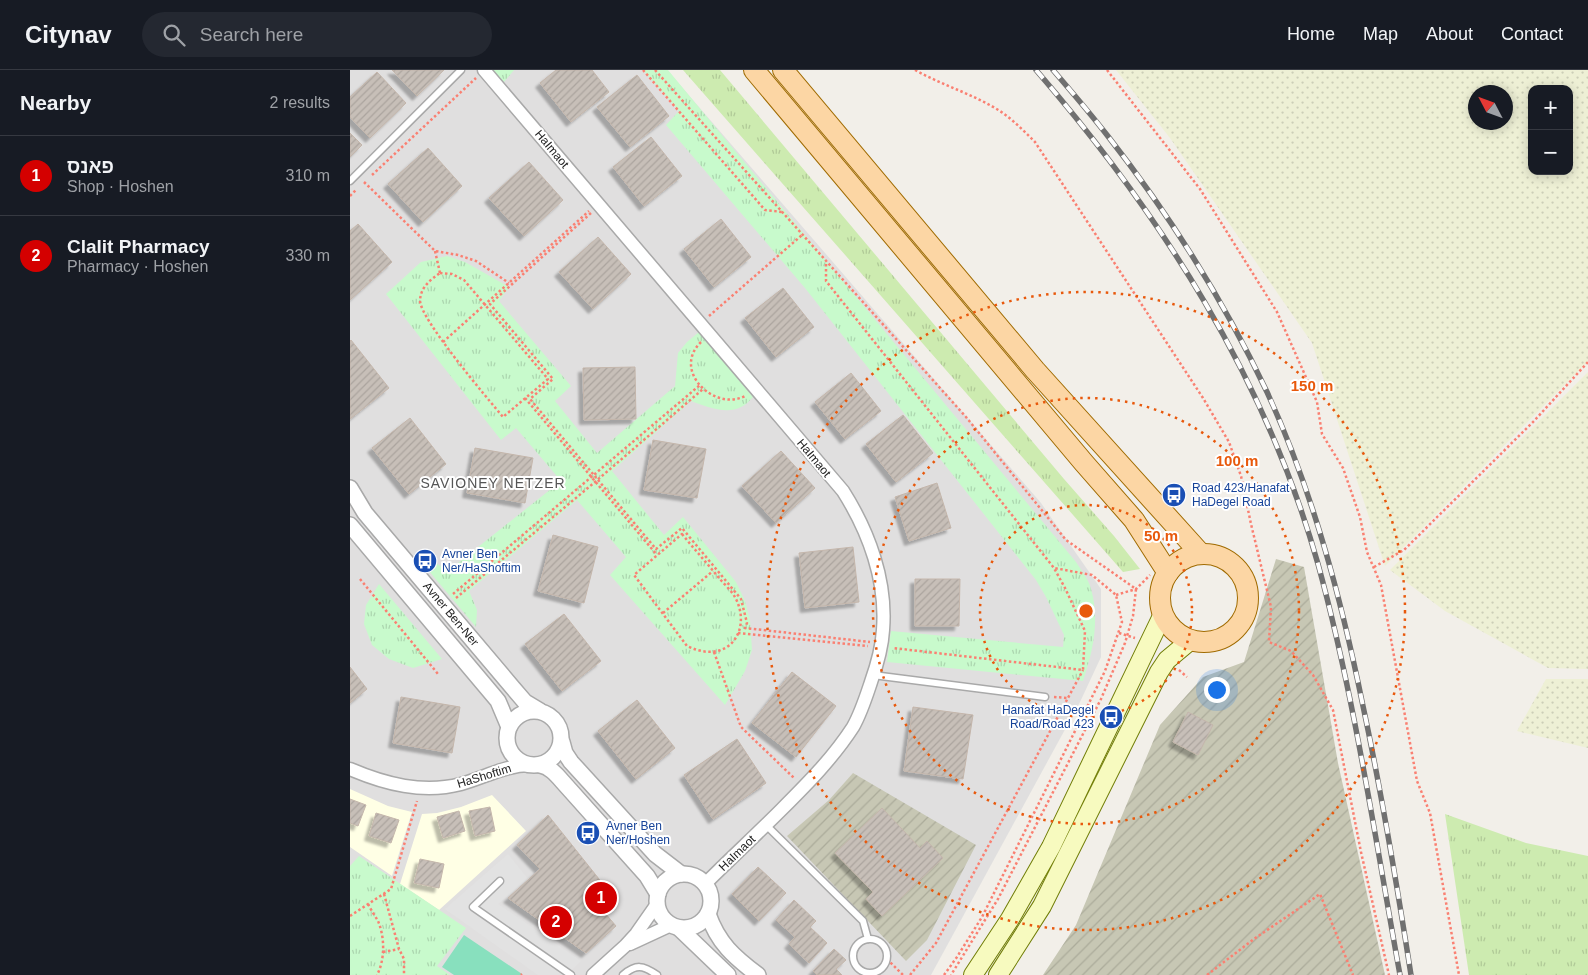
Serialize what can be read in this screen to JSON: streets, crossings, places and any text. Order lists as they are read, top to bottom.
{
  "streets": {
    "street": ["HaImaot", "Avner Ben-Ner", "HaShoftim"]
  },
  "crossings": [
    ["Avner Ben-Ner", "HaShoftim"]
  ],
  "districts": ["SAVIONEY NETZER"],
  "places": {
    "bus stop": [
      "Road 423/Hanafat HaDegel Road",
      "Avner Ben Ner/HaShoftim",
      "Hanafat HaDegel Road/Road 423",
      "Avner Ben Ner/Hoshen"
    ]
  },
  "north": "top left",
  "page": {
    "header": "Citynav",
    "search": "Search here",
    "nav": [
      "Home",
      "Map",
      "About",
      "Contact"
    ],
    "heading": ["Nearby", "2 results"],
    "map_buttons": ["+", "−"],
    "list": [
      {
        "mark": "1",
        "name": "פאנס",
        "note": "Shop · Hoshen",
        "value": "310 m"
      },
      {
        "mark": "2",
        "name": "Clalit Pharmacy",
        "note": "Pharmacy · Hoshen",
        "value": "330 m"
      }
    ],
    "pins": ["1", "2"]
  },
  "rings": ["150 m", "100 m", "50 m"]
}
